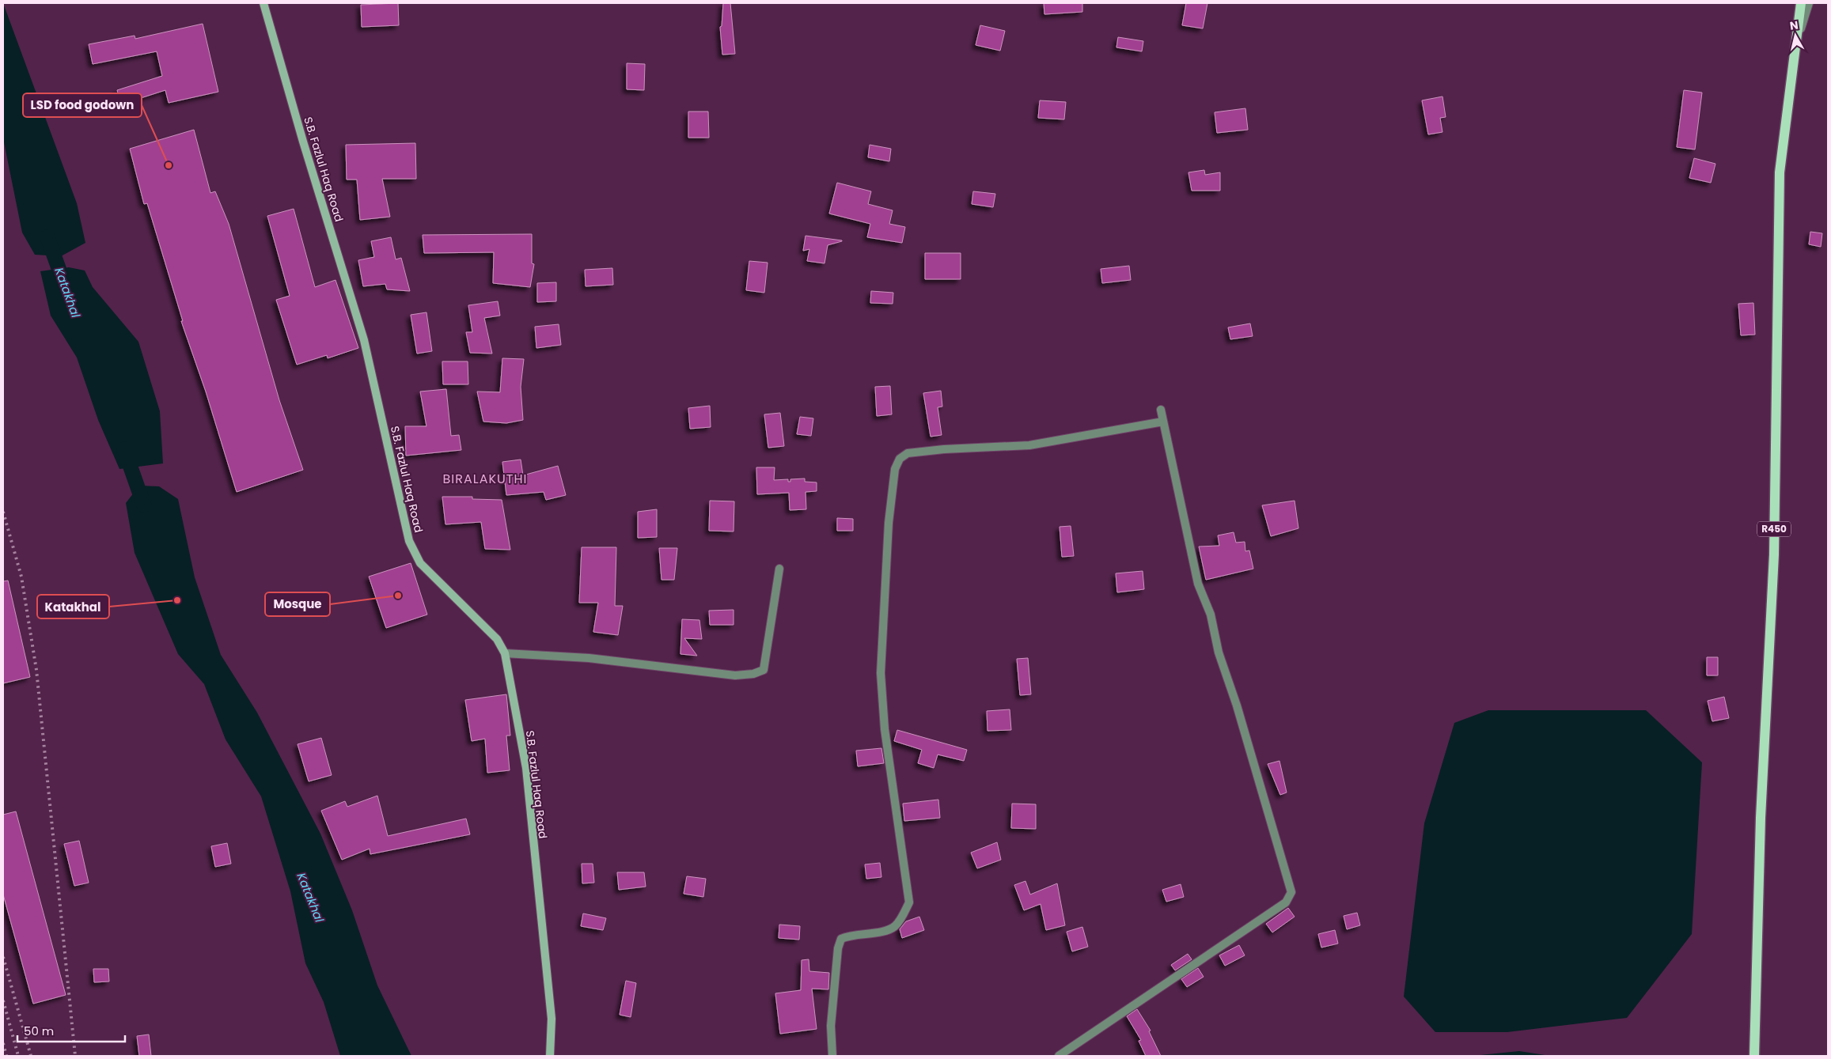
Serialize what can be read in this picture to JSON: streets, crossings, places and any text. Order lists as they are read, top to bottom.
{
  "streets": {
    "main road": ["S.B. Fazlul Haq Road", "R450"]
  },
  "districts": ["BIRALAKUTHI"],
  "water": ["Katakhal"],
  "places": ["LSD food godown", "Mosque", "Katakhal"],
  "scale_bar": "50 m",
  "north": "top"
}
